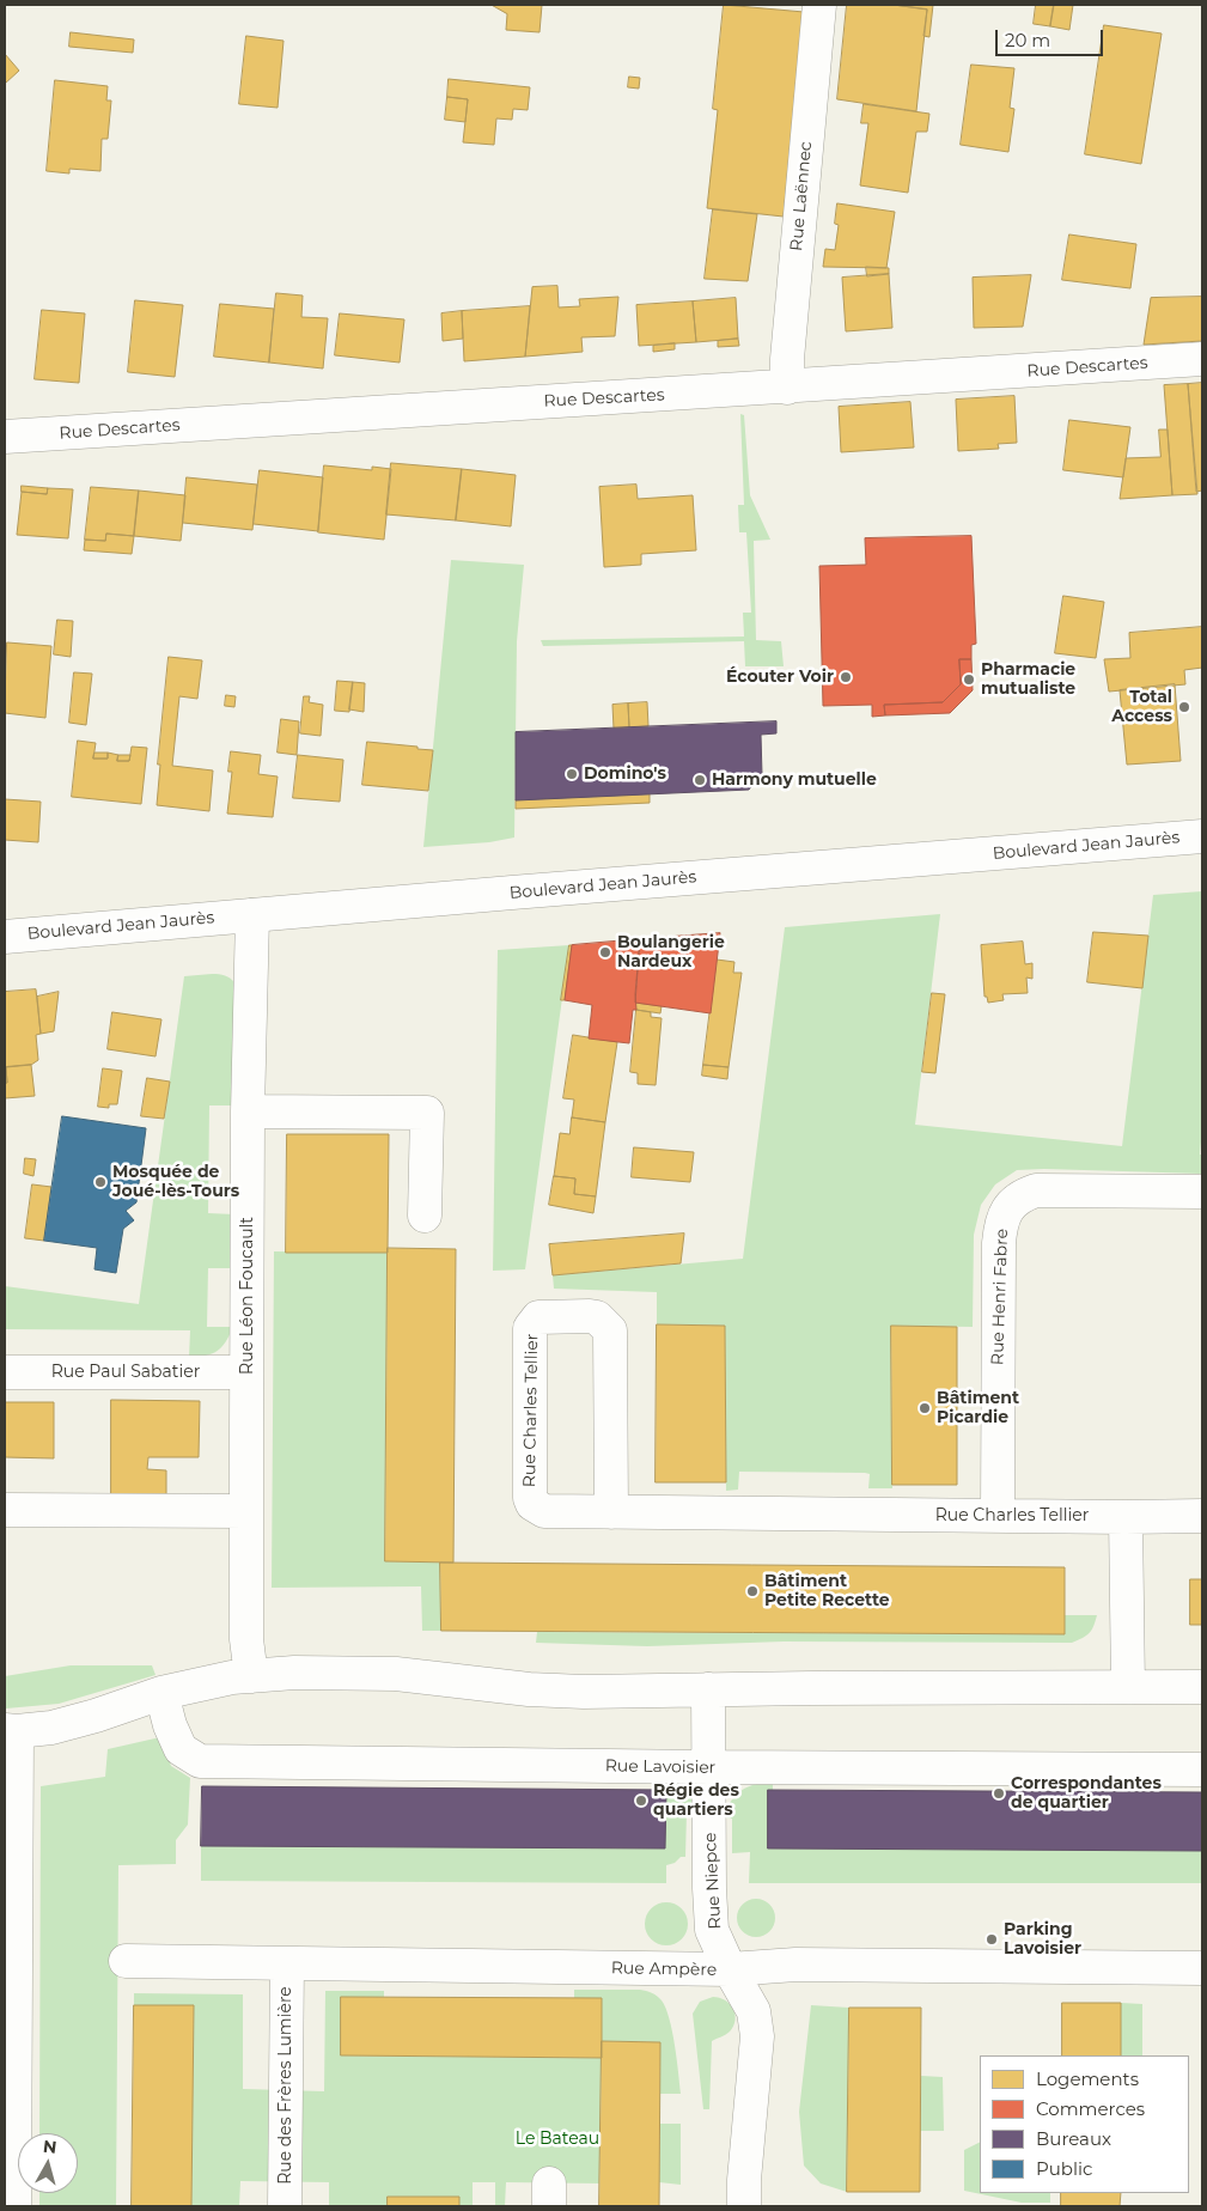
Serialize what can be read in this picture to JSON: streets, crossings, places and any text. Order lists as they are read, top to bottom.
{
  "streets": {
    "street": [
      "Rue Laënnec",
      "Rue Descartes",
      "Boulevard Jean Jaurès",
      "Rue Léon Foucault",
      "Rue Henri Fabre",
      "Rue Paul Sabatier",
      "Rue Charles Tellier",
      "Rue Lavoisier",
      "Rue Niepce",
      "Rue Ampère",
      "Rue des Frères Lumière"
    ]
  },
  "crossings": [
    ["Rue Laënnec", "Rue Descartes"],
    ["Boulevard Jean Jaurès", "Rue Léon Foucault"],
    ["Rue Léon Foucault", "Rue Paul Sabatier"],
    ["Rue Henri Fabre", "Rue Charles Tellier"],
    ["Rue Lavoisier", "Rue Niepce"],
    ["Rue Niepce", "Rue Ampère"],
    ["Rue Ampère", "Rue des Frères Lumière"]
  ],
  "parks": ["Le Bateau"],
  "places": [
    "Écouter Voir",
    "Pharmacie mutualiste",
    "Total Access",
    "Domino's",
    "Harmony mutuelle",
    "Boulangerie Nardeux",
    "Mosquée de Joué-lès-Tours",
    "Bâtiment Picardie",
    "Bâtiment Petite Recette",
    "Correspondantes de quartier",
    "Régie des quartiers",
    "Parking Lavoisier"
  ],
  "legend": [
    "Logements",
    "Commerces",
    "Bureaux",
    "Public"
  ],
  "scale_bar": "20 m",
  "north": "top"
}
